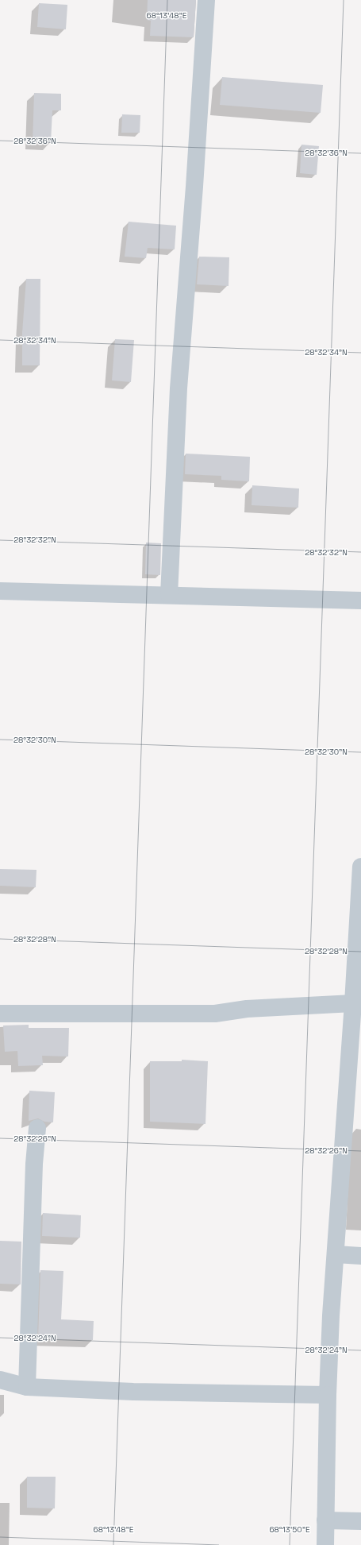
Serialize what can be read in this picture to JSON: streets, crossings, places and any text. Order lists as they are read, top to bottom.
{
  "coordinates": [
    "68°13'48\"E",
    "28°32'36\"N",
    "28°32'34\"N",
    "28°32'32\"N",
    "28°32'30\"N",
    "28°32'28\"N",
    "28°32'26\"N",
    "28°32'24\"N",
    "68°13'50\"E"
  ]
}
